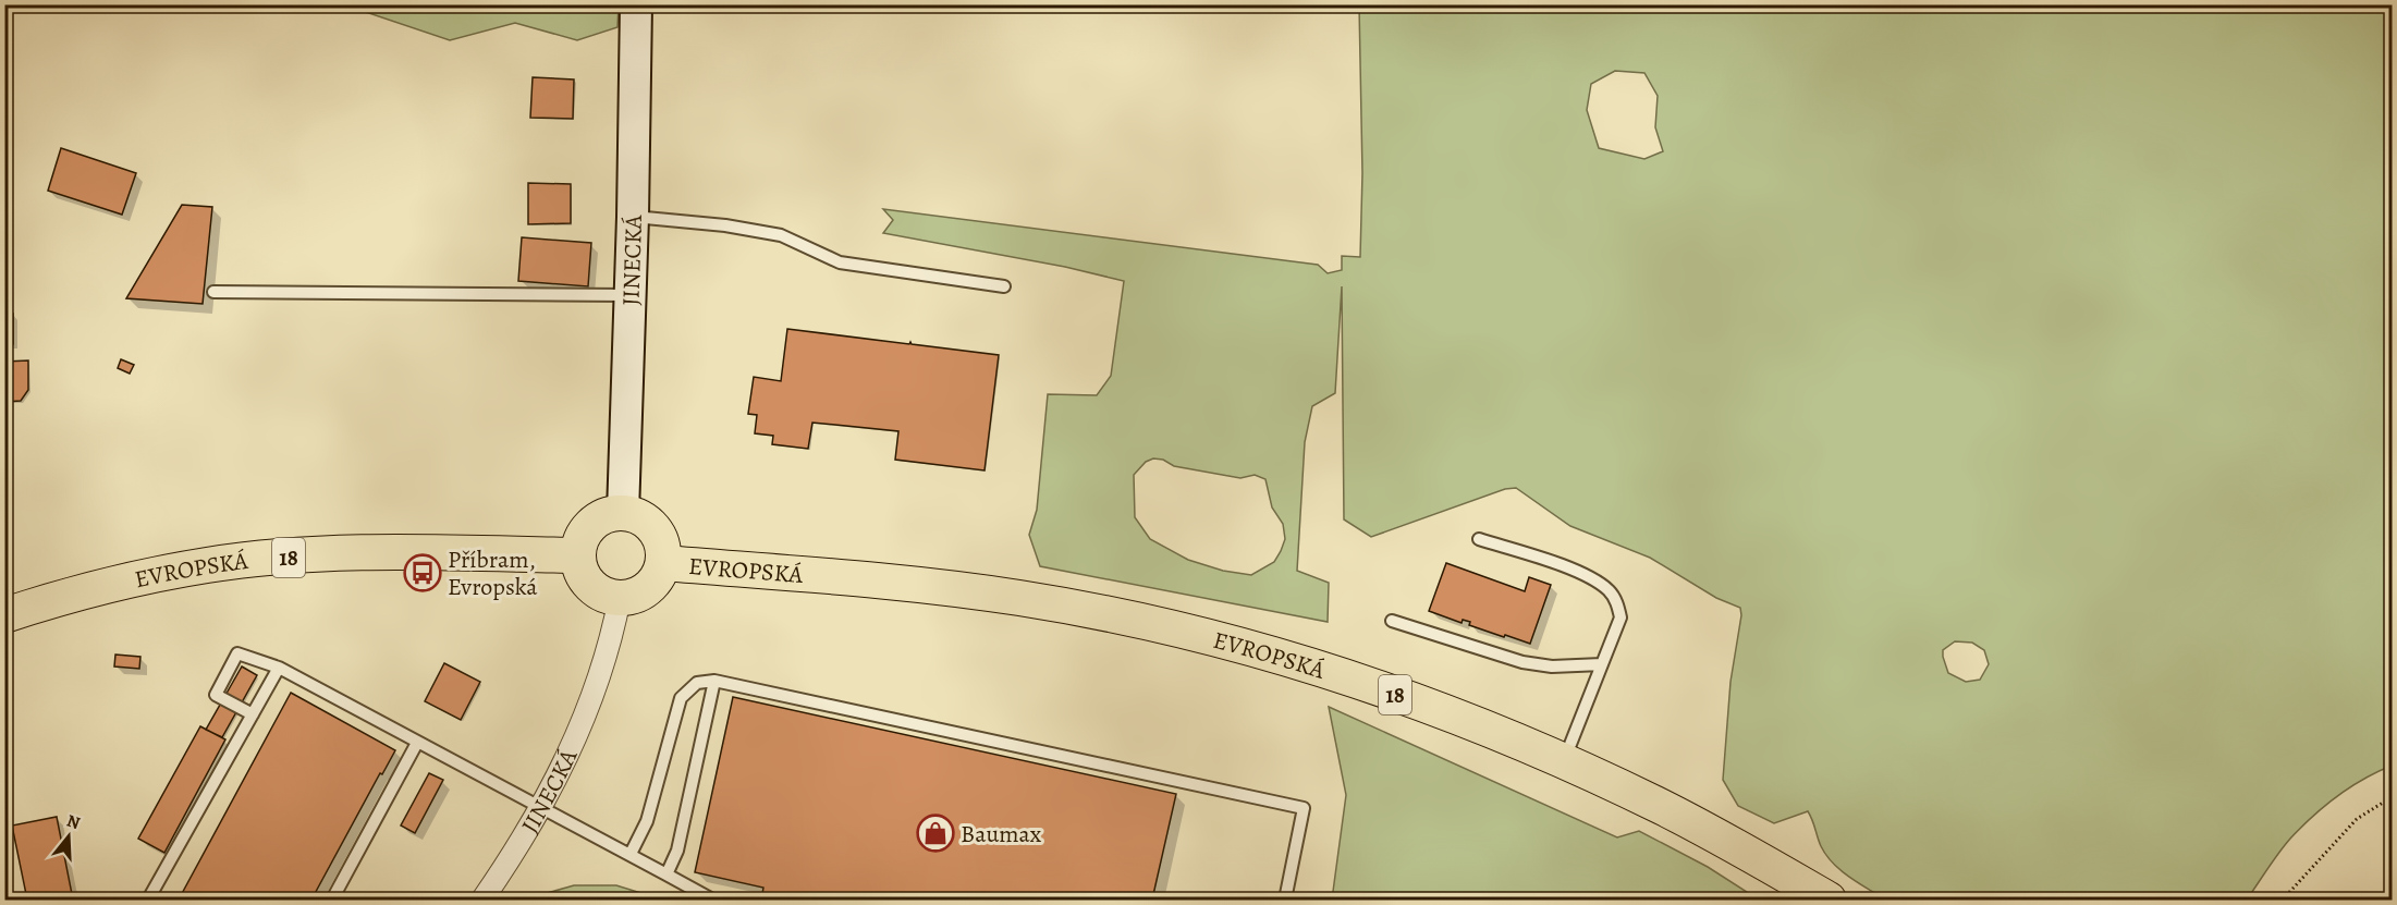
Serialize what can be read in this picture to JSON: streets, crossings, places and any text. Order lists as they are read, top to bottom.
{
  "streets": {
    "main road": ["JINECKÁ", "18", "EVROPSKÁ"]
  },
  "crossings": [
    ["JINECKÁ", "EVROPSKÁ"]
  ],
  "places": {
    "bus stop": ["Příbram, Evropská"],
    "shop": ["Baumax"]
  },
  "north": "top"
}
